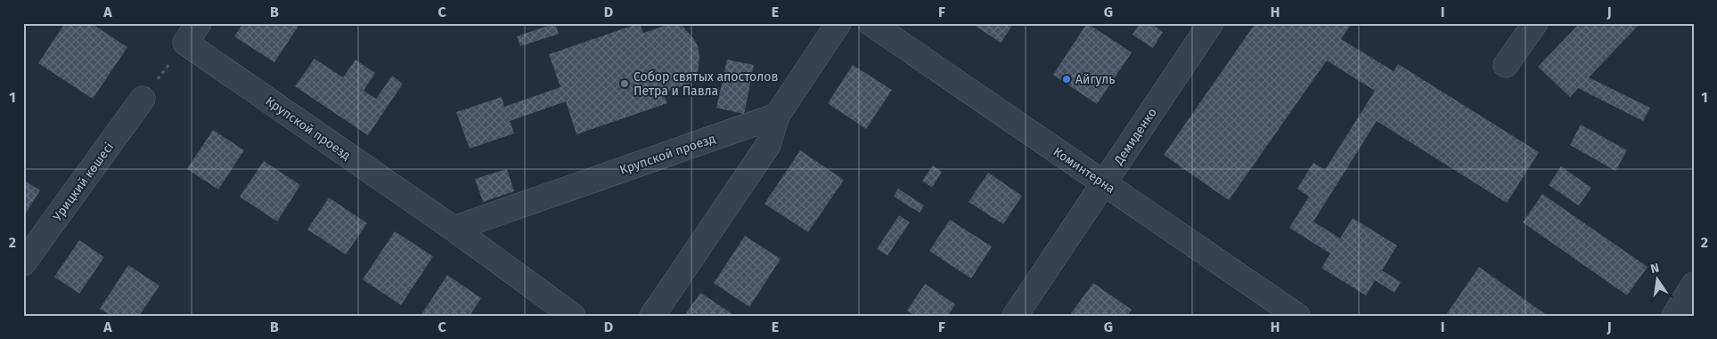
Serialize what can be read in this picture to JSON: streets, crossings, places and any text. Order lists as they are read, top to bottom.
{
  "streets": {
    "street": [
      "Крупской проезд",
      "Демиденко",
      "Коминтерна",
      "Урицкий көшесі"
    ]
  },
  "crossings": [
    ["Демиденко", "Коминтерна"]
  ],
  "places": ["Айгуль", "Собор святых апостолов Петра и Павла"],
  "north": "top",
  "grid": {
    "columns": [
      "A",
      "B",
      "C",
      "D",
      "E",
      "F",
      "G",
      "H",
      "I",
      "J"
    ],
    "rows": ["1", "2"]
  }
}
